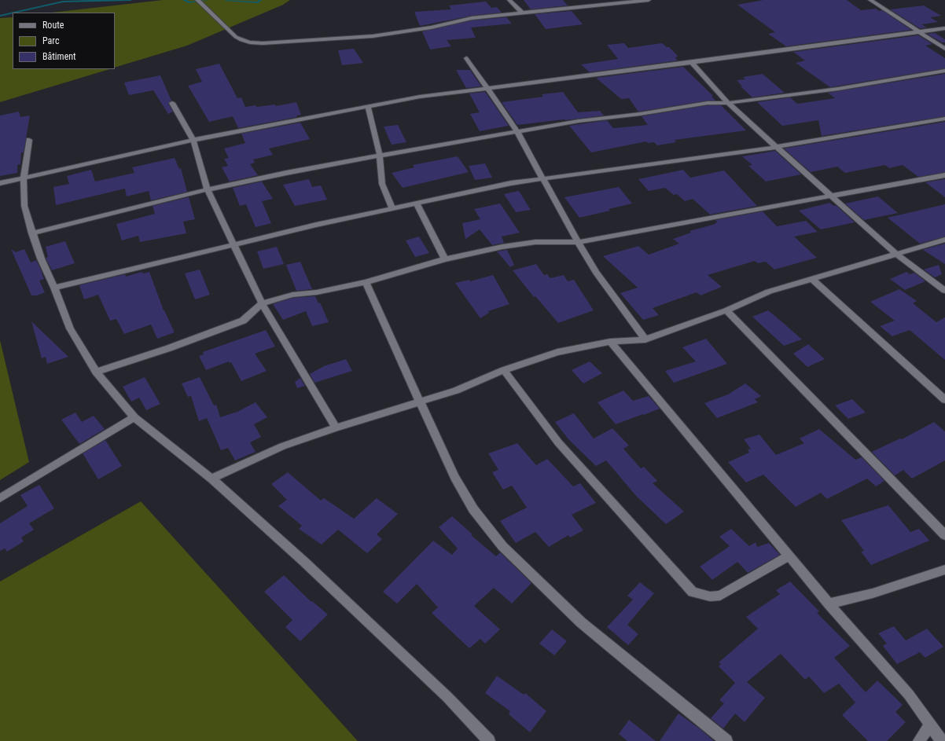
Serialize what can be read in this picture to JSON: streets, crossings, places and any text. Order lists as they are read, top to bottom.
{
  "legend": ["Route", "Parc", "Bâtiment"]
}
